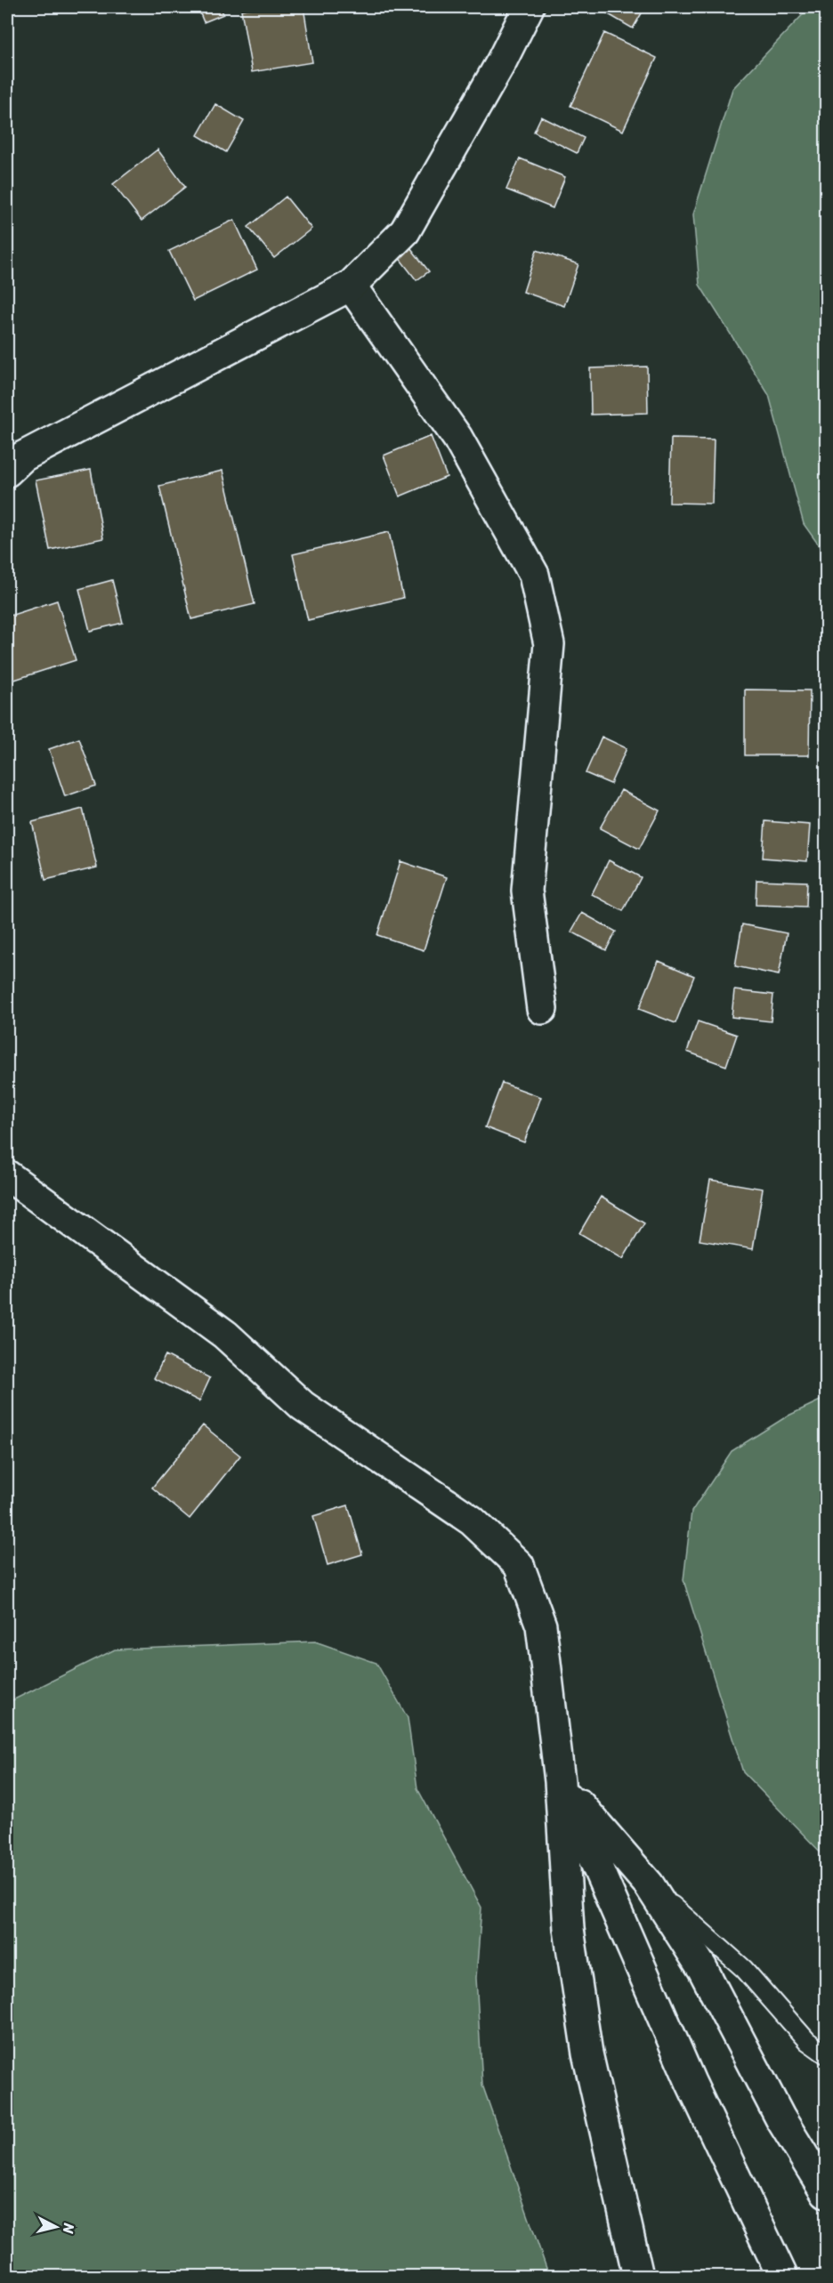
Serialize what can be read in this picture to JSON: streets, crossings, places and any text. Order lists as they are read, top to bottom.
{
  "north": "right"
}
